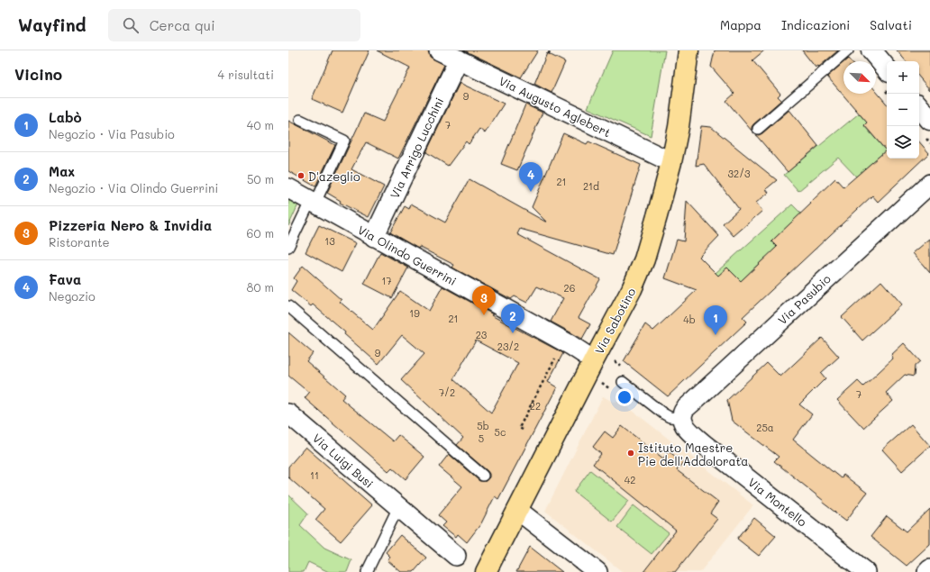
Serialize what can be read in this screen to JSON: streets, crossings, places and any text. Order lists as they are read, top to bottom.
{
  "streets": {
    "main road": ["Via Sabotino"],
    "street": [
      "Via Augusto Aglebert",
      "Via Arrigo Lucchini",
      "Via Olindo Guerrini",
      "Via Pasubio",
      "Via Luigi Busi",
      "Via Montello"
    ]
  },
  "crossings": [
    ["Via Augusto Aglebert", "Via Arrigo Lucchini"],
    ["Via Augusto Aglebert", "Via Sabotino"],
    ["Via Arrigo Lucchini", "Via Olindo Guerrini"],
    ["Via Olindo Guerrini", "Via Sabotino"],
    ["Via Pasubio", "Via Montello"]
  ],
  "places": ["D'azeglio", "Istituto Maestre Pie dell'Addolorata"],
  "house_numbers": [
    "9",
    "7",
    "32/3",
    "21",
    "21d",
    "13",
    "17",
    "26",
    "19",
    "21",
    "4b",
    "23",
    "23/2",
    "9",
    "7/2",
    "7",
    "22",
    "5b",
    "25a",
    "5c",
    "5",
    "11",
    "42"
  ],
  "north": "bottom right",
  "page": {
    "header": "Wayfind",
    "search": "Cerca qui",
    "nav": ["Mappa", "Indicazioni", "Salvati"],
    "heading": ["Vicino", "4 risultati"],
    "map_buttons": ["+", "−"],
    "list": [
      {
        "mark": "1",
        "name": "Labò",
        "note": "Negozio · Via Pasubio",
        "value": "40 m"
      },
      {
        "mark": "2",
        "name": "Max",
        "note": "Negozio · Via Olindo Guerrini",
        "value": "50 m"
      },
      {
        "mark": "3",
        "name": "Pizzeria Nero & Invidia",
        "note": "Ristorante",
        "value": "60 m"
      },
      {
        "mark": "4",
        "name": "Fava",
        "note": "Negozio",
        "value": "80 m"
      }
    ],
    "pins": [
      "4",
      "3",
      "2",
      "1"
    ]
  }
}
